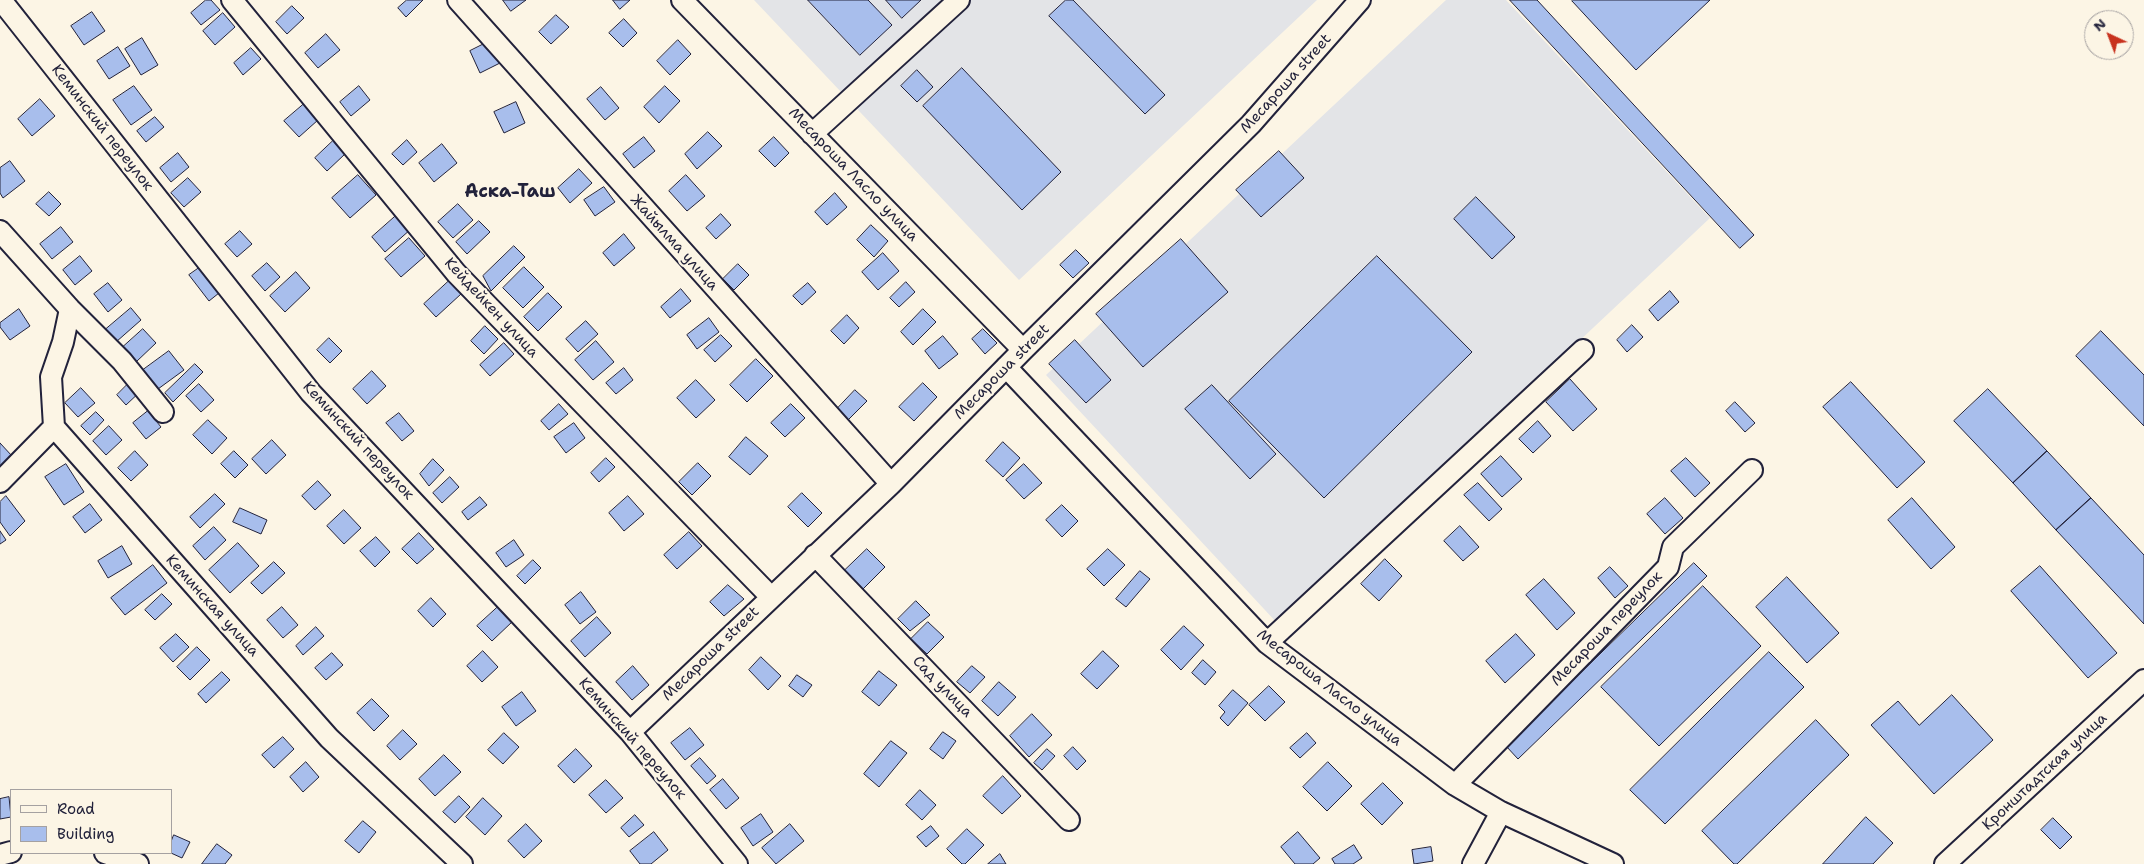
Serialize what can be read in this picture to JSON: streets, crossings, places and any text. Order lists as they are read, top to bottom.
{
  "streets": {
    "street": [
      "Месароша street",
      "Кеминский переулок",
      "Месароша Ласло улица",
      "Жайылма улица",
      "Кейдейкен улица",
      "Кеминская улица",
      "Месароша переулок",
      "Сад улица",
      "Кронштадтская улица"
    ]
  },
  "crossings": [
    ["Месароша street", "Кеминский переулок"],
    ["Месароша street", "Месароша Ласло улица"],
    ["Месароша street", "Жайылма улица"],
    ["Месароша street", "Кейдейкен улица"],
    ["Месароша street", "Сад улица"],
    ["Месароша Ласло улица", "Месароша переулок"]
  ],
  "districts": ["Аска-Таш"],
  "legend": ["Road", "Building"],
  "north": "top left"
}
